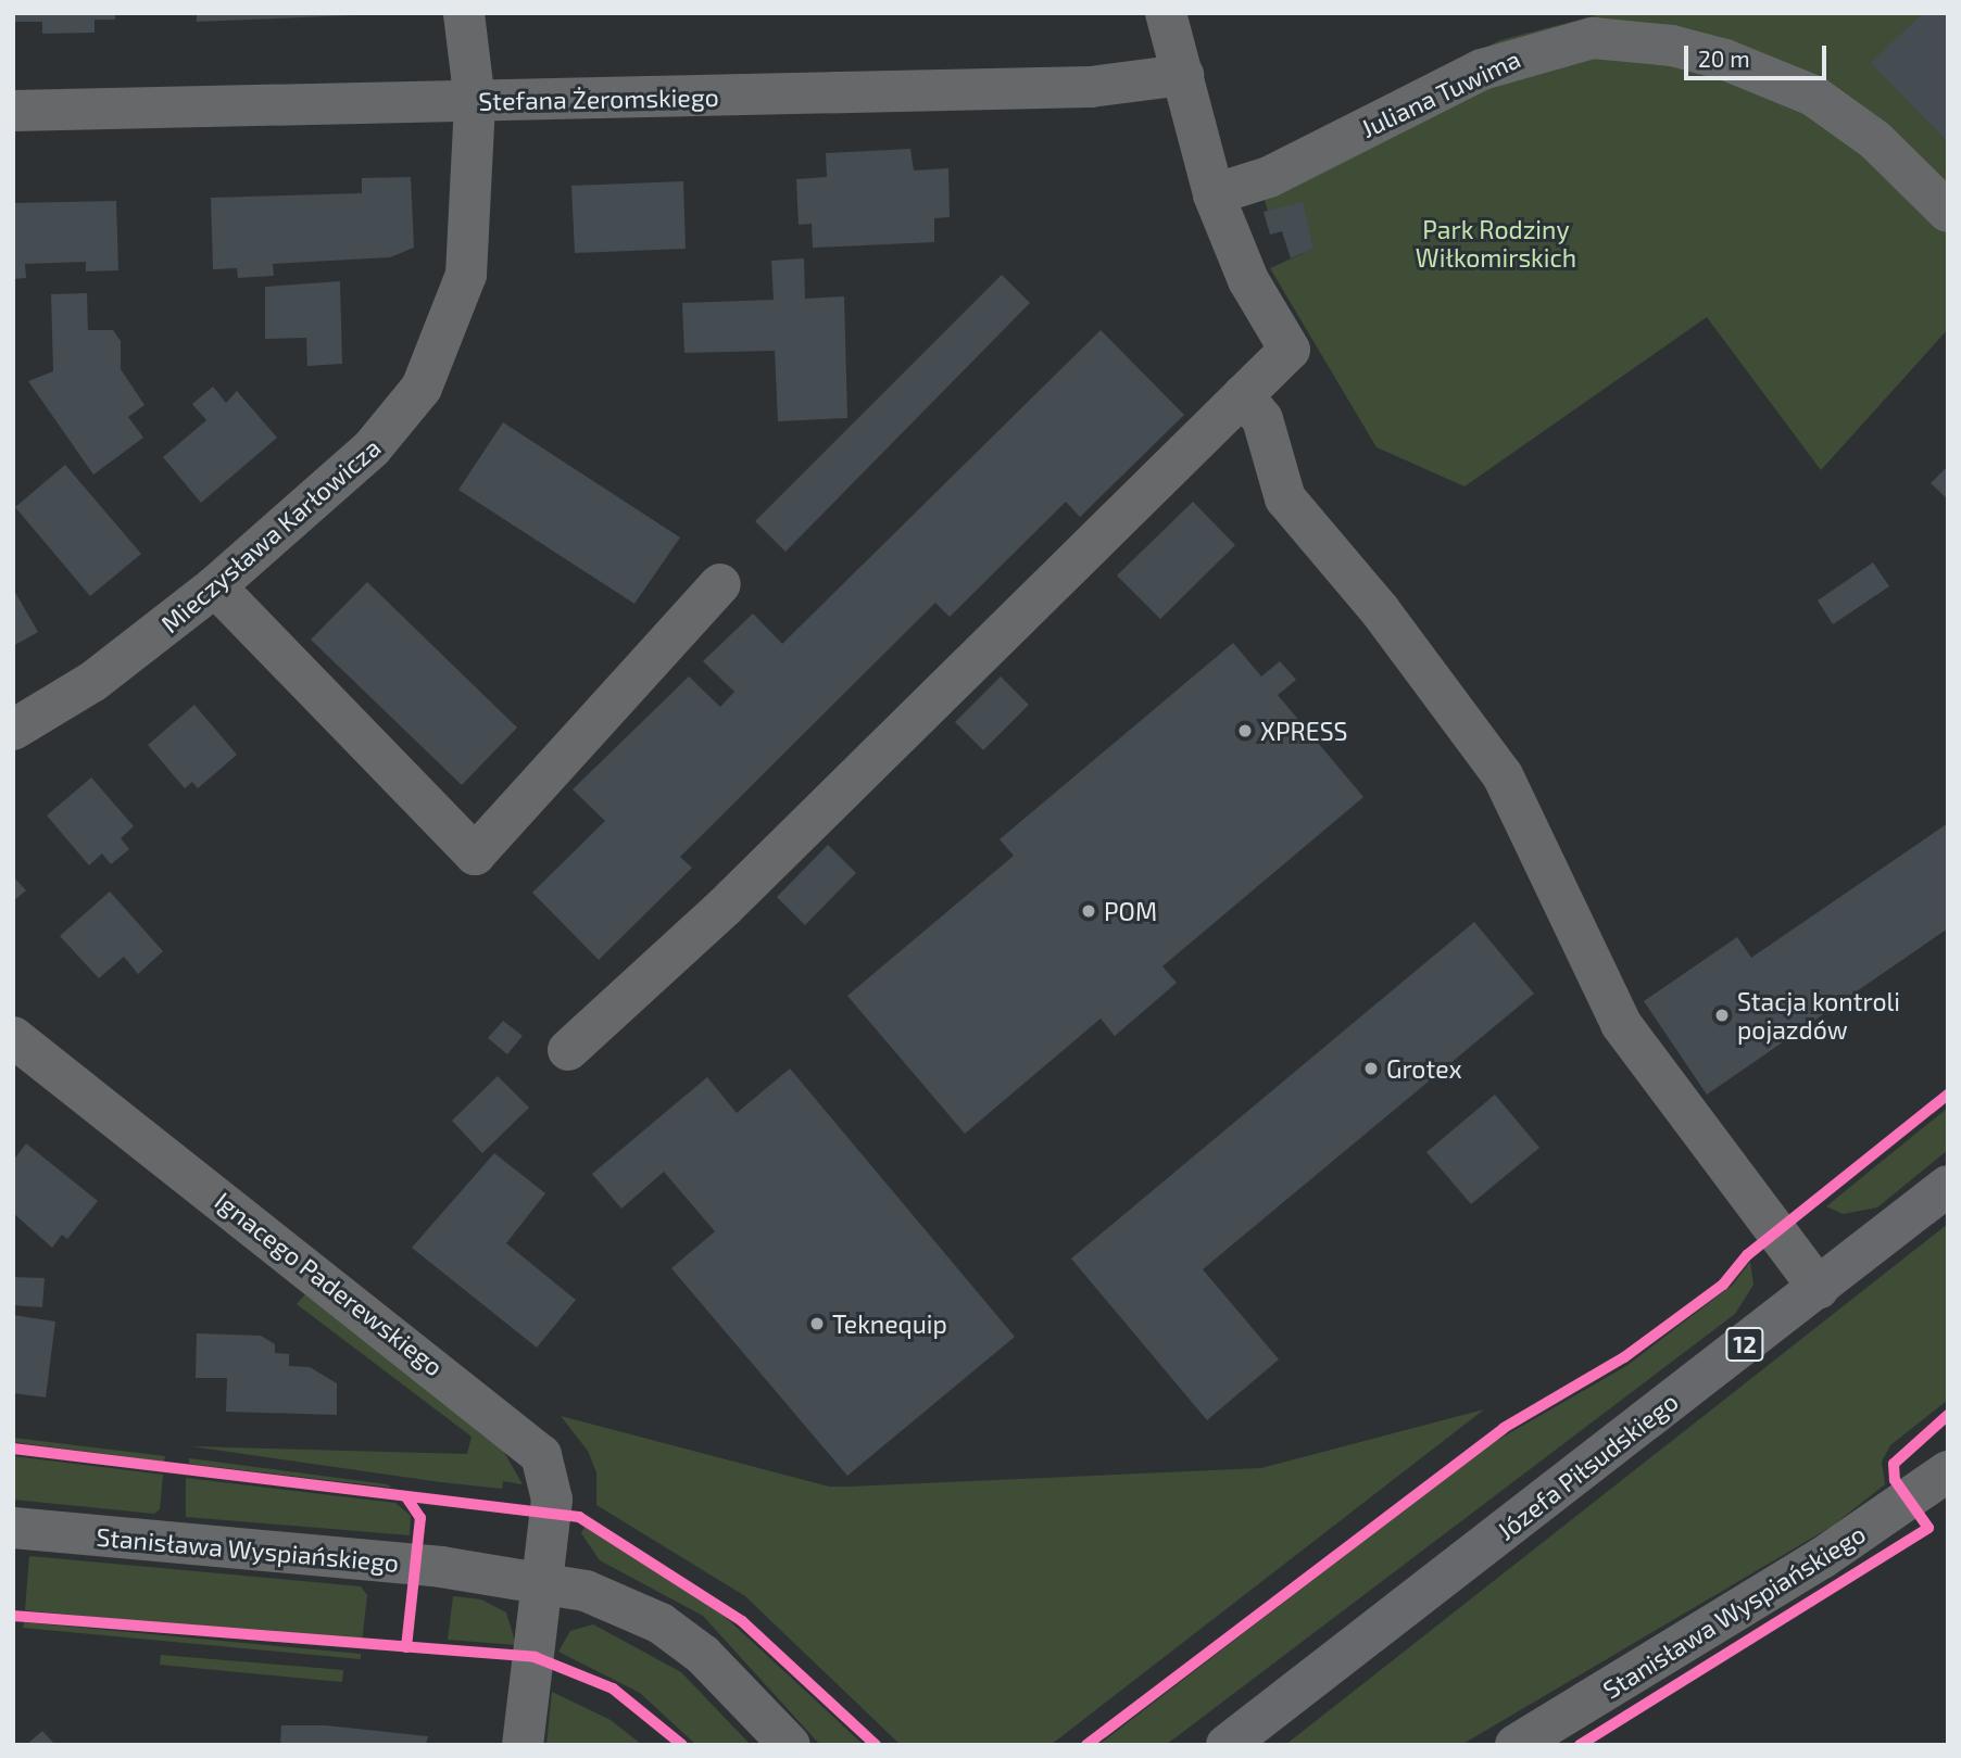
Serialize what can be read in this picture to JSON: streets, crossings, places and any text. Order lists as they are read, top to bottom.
{
  "streets": {
    "main road": ["12", "Józefa Piłsudskiego"],
    "street": [
      "Juliana Tuwima",
      "Stefana Żeromskiego",
      "Mieczysława Karłowicza",
      "Ignacego Paderewskiego",
      "Stanisława Wyspiańskiego"
    ]
  },
  "crossings": [
    ["Stefana Żeromskiego", "Mieczysława Karłowicza"],
    ["Ignacego Paderewskiego", "Stanisława Wyspiańskiego"]
  ],
  "parks": ["Park Rodziny Wiłkomirskich"],
  "places": [
    "XPRESS",
    "POM",
    "Stacja kontroli pojazdów",
    "Grotex",
    "Teknequip"
  ],
  "scale_bar": "20 m"
}
